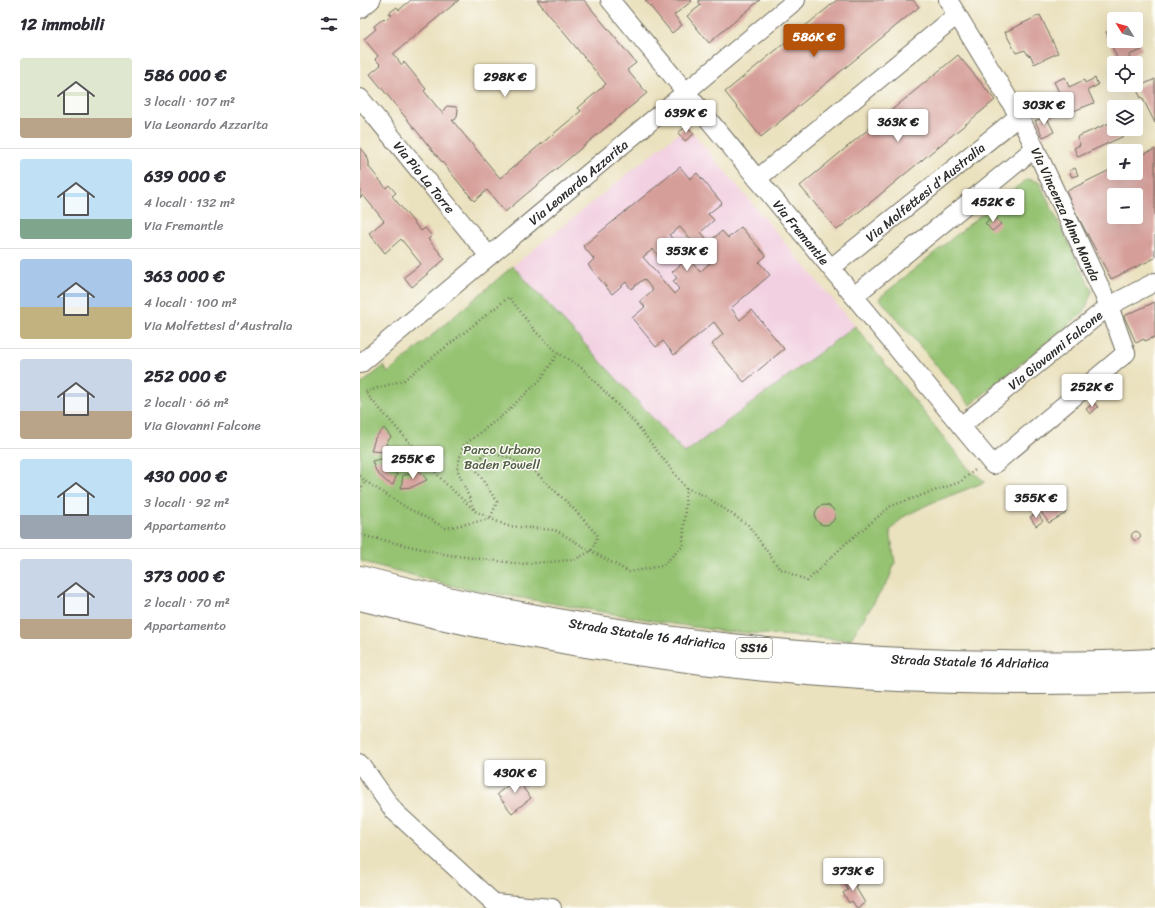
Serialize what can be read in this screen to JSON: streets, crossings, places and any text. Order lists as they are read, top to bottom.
{
  "streets": {
    "highway": ["Strada Statale 16 Adriatica", "SS16"],
    "street": [
      "Via Pio La Torre",
      "Via Leonardo Azzarita",
      "Via Molfettesi d'Australia",
      "Via Vincenza Alma Monda",
      "Via Fremantle",
      "Via Giovanni Falcone"
    ]
  },
  "crossings": [
    ["Via Pio La Torre", "Via Leonardo Azzarita"],
    ["Via Leonardo Azzarita", "Via Fremantle"],
    ["Via Molfettesi d'Australia", "Via Vincenza Alma Monda"],
    ["Via Molfettesi d'Australia", "Via Fremantle"],
    ["Via Vincenza Alma Monda", "Via Fremantle"],
    ["Via Vincenza Alma Monda", "Via Giovanni Falcone"],
    ["Via Fremantle", "Via Giovanni Falcone"]
  ],
  "parks": ["Parco Urbano Baden Powell"],
  "north": "top left",
  "page": {
    "heading": "12 immobili",
    "map_buttons": ["+", "−"],
    "price": [
      "586K €",
      "298K €",
      "303K €",
      "639K €",
      "363K €",
      "452K €",
      "353K €",
      "252K €",
      "255K €",
      "355K €",
      "430K €",
      "373K €"
    ],
    "list": [
      {
        "name": "586 000 €",
        "note": "3 locali · 107 m² · Via Leonardo Azzarita"
      },
      {
        "name": "639 000 €",
        "note": "4 locali · 132 m² · Via Fremantle"
      },
      {
        "name": "363 000 €",
        "note": "4 locali · 100 m² · Via Molfettesi d'Australia"
      },
      {
        "name": "252 000 €",
        "note": "2 locali · 66 m² · Via Giovanni Falcone"
      },
      {
        "name": "430 000 €",
        "note": "3 locali · 92 m² · Appartamento"
      },
      {
        "name": "373 000 €",
        "note": "2 locali · 70 m² · Appartamento"
      }
    ]
  }
}
